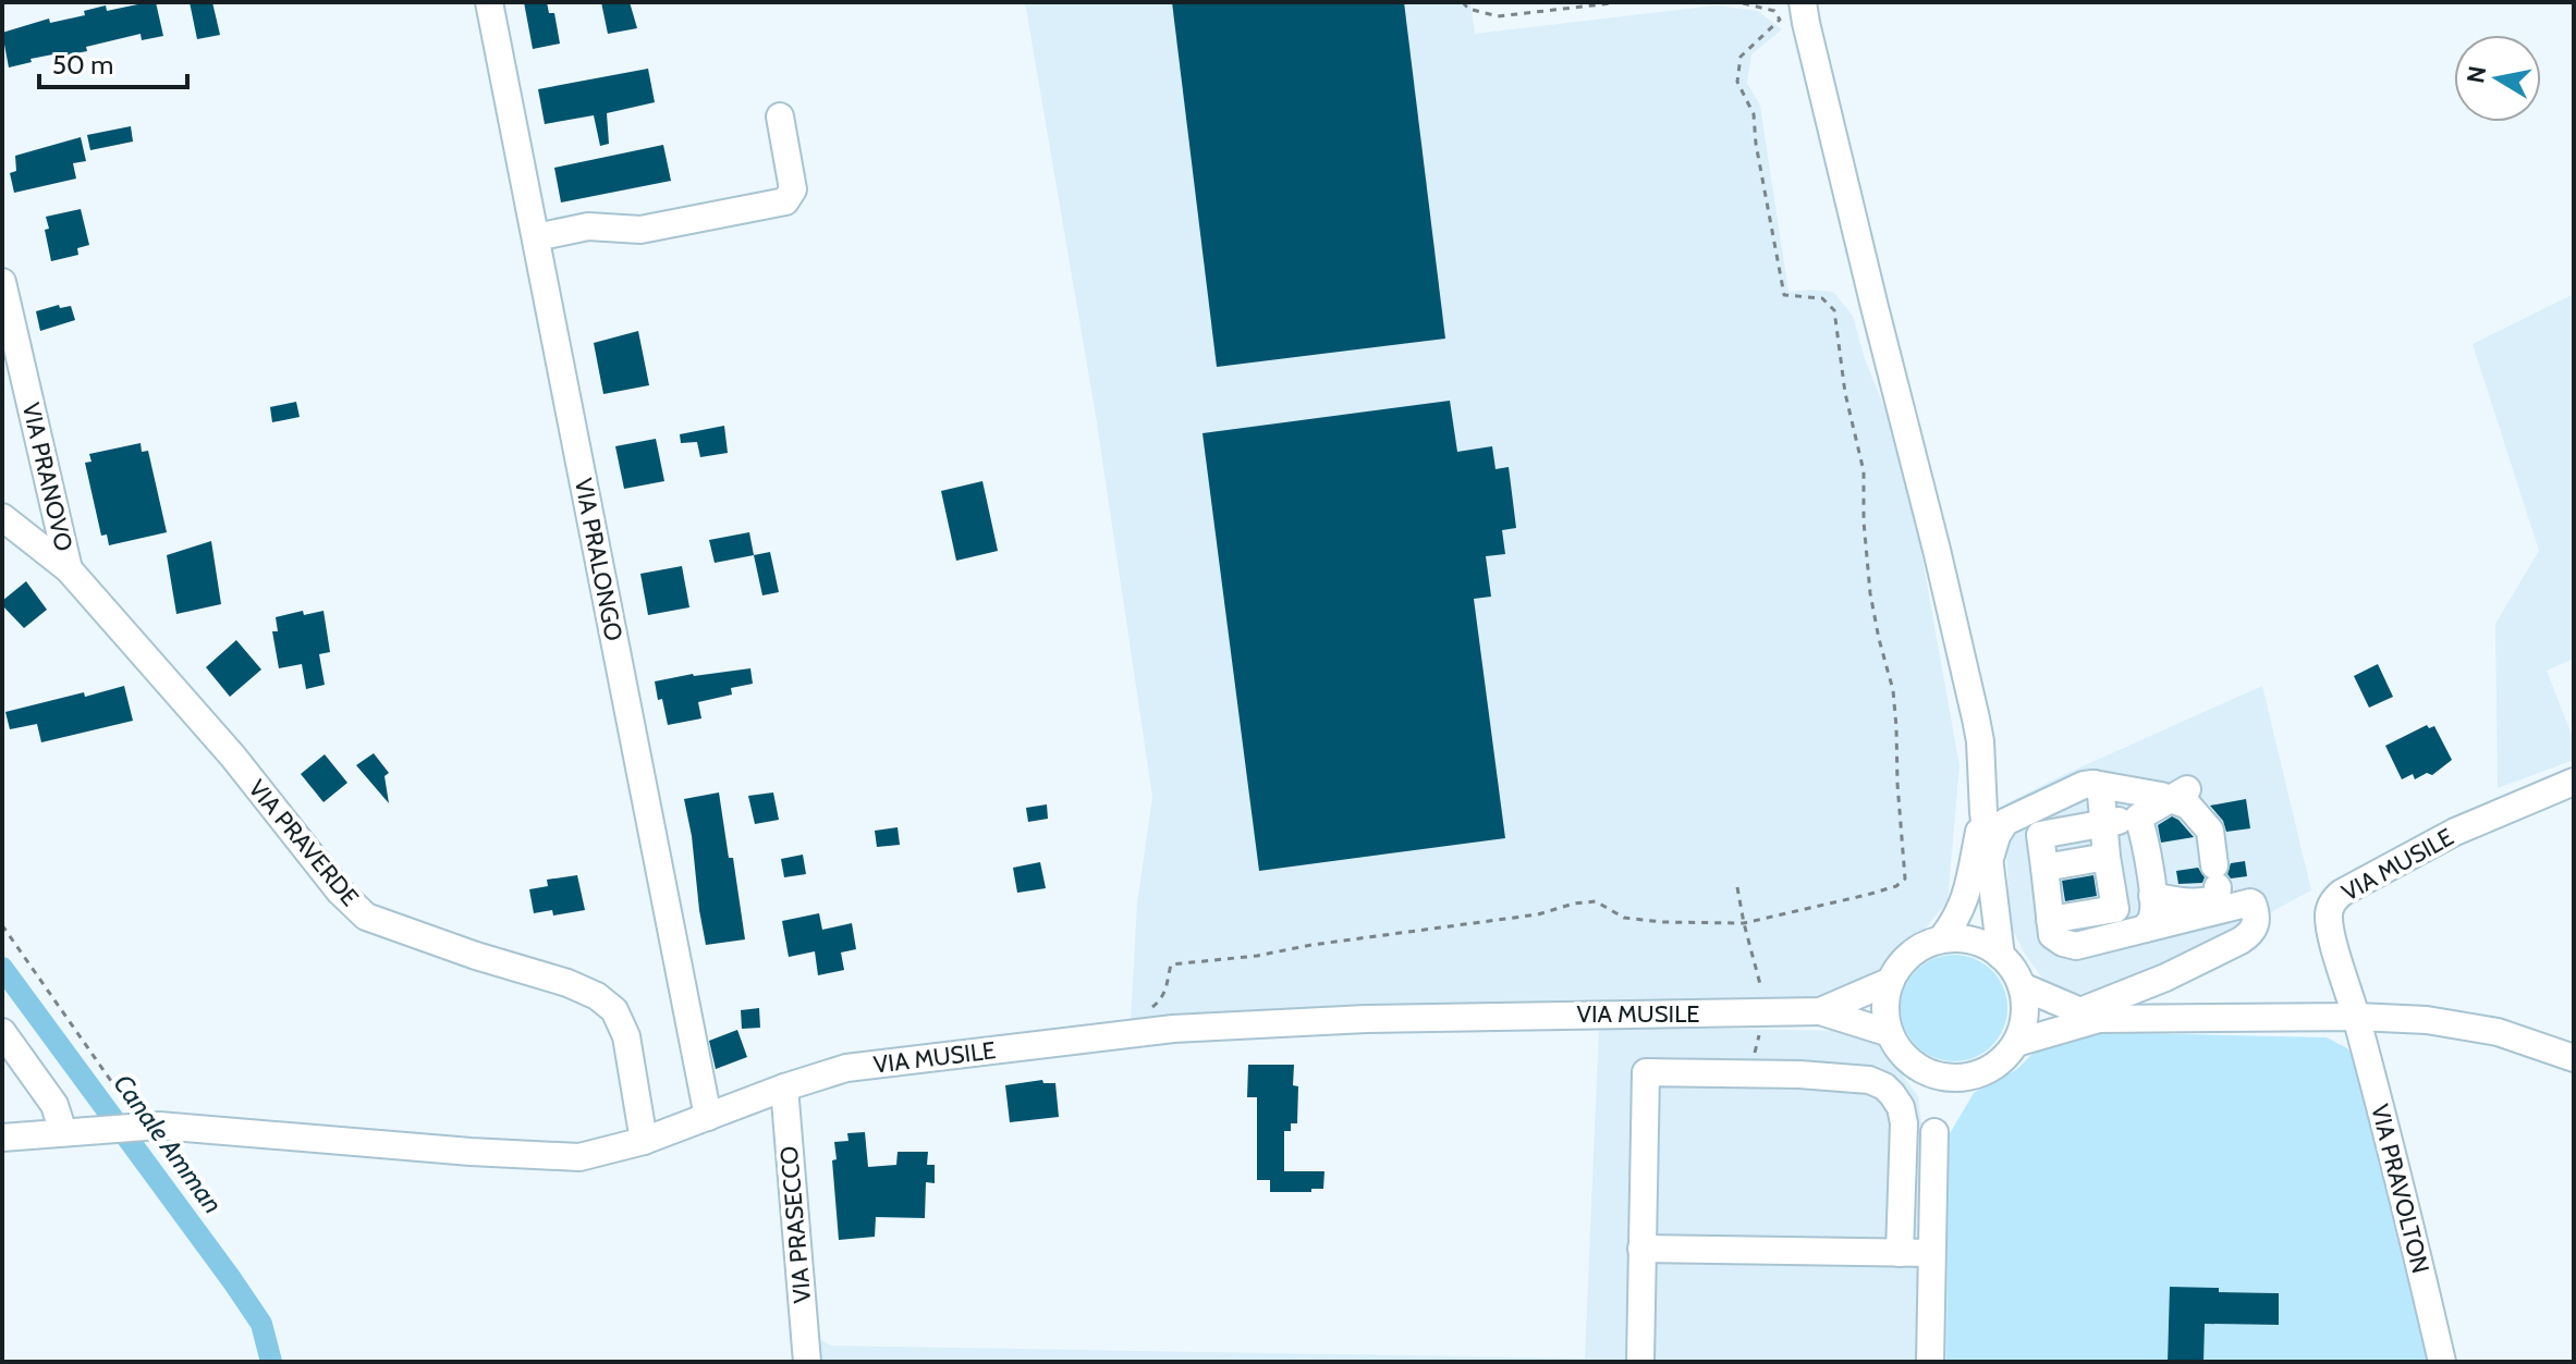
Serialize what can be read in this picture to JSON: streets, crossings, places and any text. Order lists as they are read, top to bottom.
{
  "streets": {
    "street": [
      "VIA PRANOVO",
      "VIA PRALONGO",
      "VIA PRAVERDE",
      "VIA MUSILE",
      "VIA PRAVOLTON",
      "VIA PRASECCO"
    ]
  },
  "crossings": [
    ["VIA PRANOVO", "VIA PRAVERDE"],
    ["VIA PRALONGO", "VIA MUSILE"],
    ["VIA PRAVERDE", "VIA MUSILE"],
    ["VIA MUSILE", "VIA PRAVOLTON"],
    ["VIA MUSILE", "VIA PRASECCO"]
  ],
  "water": ["Canale Amman"],
  "scale_bar": "50 m",
  "north": "left"
}
